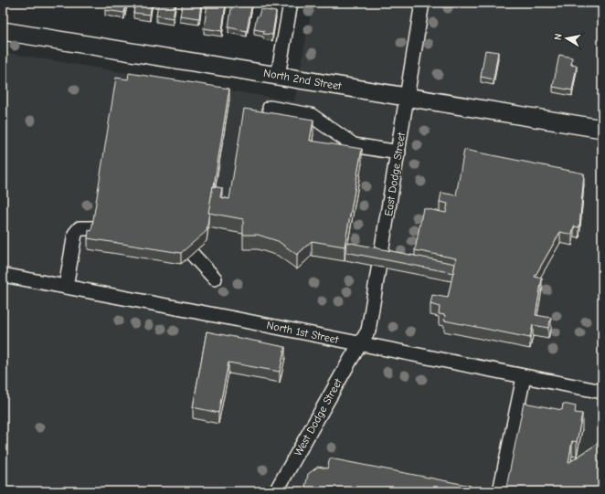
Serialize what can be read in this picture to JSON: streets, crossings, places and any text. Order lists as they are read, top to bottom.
{
  "streets": {
    "main road": ["North 2nd Street"],
    "street": ["East Dodge Street", "North 1st Street", "West Dodge Street"]
  },
  "crossings": [
    ["North 2nd Street", "East Dodge Street"],
    ["East Dodge Street", "North 1st Street"],
    ["East Dodge Street", "West Dodge Street"],
    ["North 1st Street", "West Dodge Street"]
  ],
  "north": "left"
}
